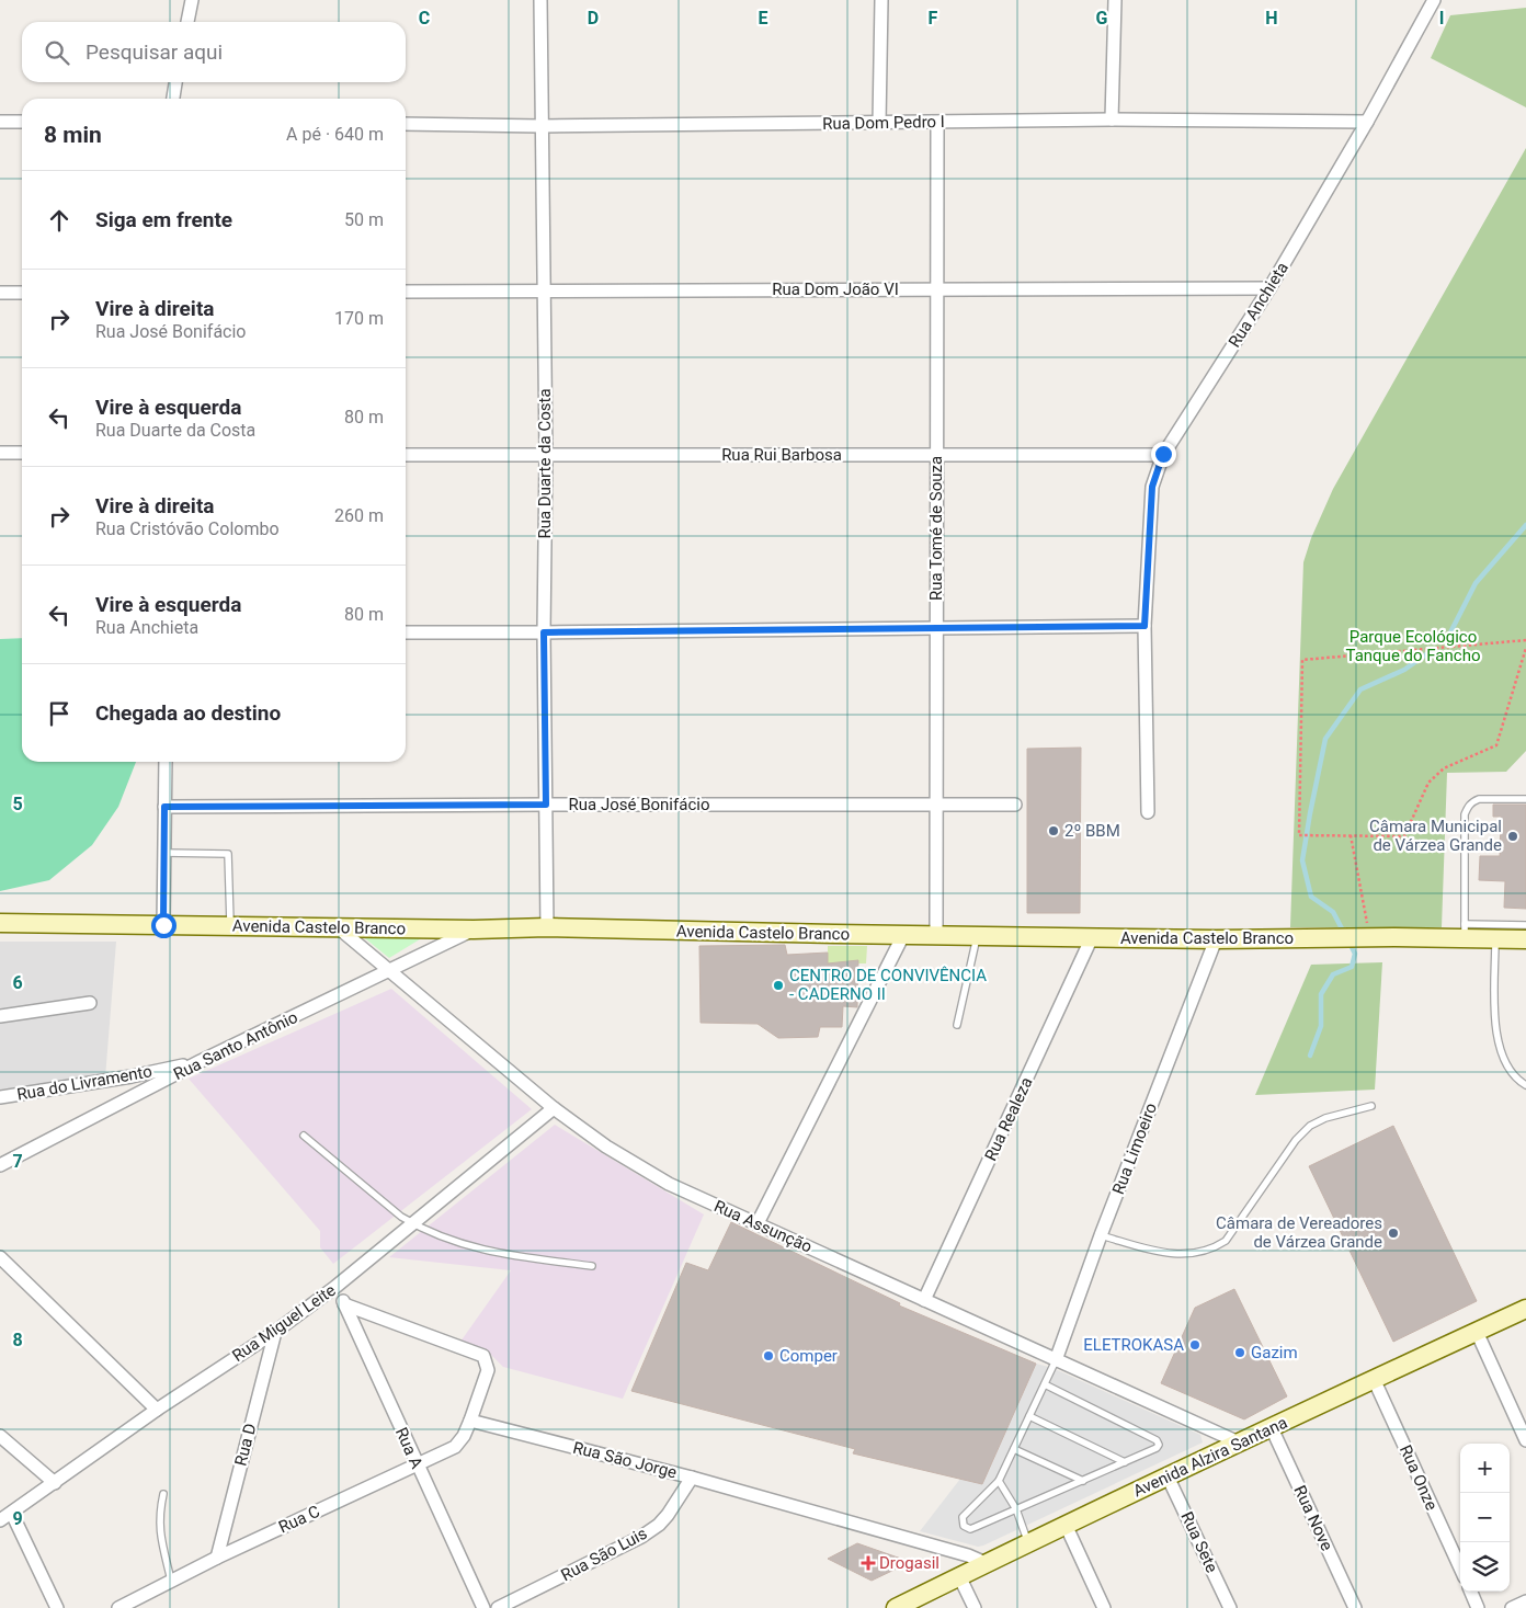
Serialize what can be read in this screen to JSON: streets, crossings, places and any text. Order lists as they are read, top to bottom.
{
  "streets": {
    "street": [
      "Rua Dom Pedro I",
      "Rua Dom João VI",
      "Rua Anchieta",
      "Rua Rui Barbosa",
      "Rua Duarte da Costa",
      "Rua Tomé de Souza",
      "Rua José Bonifácio",
      "Avenida Castelo Branco",
      "Rua Santo Antônio",
      "Rua do Livramento",
      "Rua Realeza",
      "Rua Limoeiro",
      "Rua Assunção",
      "Rua Miguel Leite",
      "Rua D",
      "Rua A",
      "Avenida Alzira Santana",
      "Rua São Jorge",
      "Rua Onze",
      "Rua Nove",
      "Rua C",
      "Rua Sete",
      "Rua São Luis"
    ]
  },
  "crossings": [
    ["Rua Dom Pedro I", "Rua Anchieta"],
    ["Rua Dom Pedro I", "Rua Duarte da Costa"],
    ["Rua Dom Pedro I", "Rua Tomé de Souza"],
    ["Rua Dom João VI", "Rua Anchieta"],
    ["Rua Dom João VI", "Rua Duarte da Costa"],
    ["Rua Dom João VI", "Rua Tomé de Souza"],
    ["Rua Anchieta", "Rua Rui Barbosa"],
    ["Rua Rui Barbosa", "Rua Duarte da Costa"],
    ["Rua Rui Barbosa", "Rua Tomé de Souza"],
    ["Rua Duarte da Costa", "Rua José Bonifácio"],
    ["Rua Duarte da Costa", "Avenida Castelo Branco"],
    ["Rua Tomé de Souza", "Rua José Bonifácio"],
    ["Rua Tomé de Souza", "Avenida Castelo Branco"],
    ["Avenida Castelo Branco", "Rua Santo Antônio"],
    ["Avenida Castelo Branco", "Rua Realeza"],
    ["Avenida Castelo Branco", "Rua Limoeiro"],
    ["Avenida Castelo Branco", "Rua Assunção"],
    ["Rua Santo Antônio", "Rua do Livramento"],
    ["Rua Santo Antônio", "Rua Assunção"],
    ["Rua Realeza", "Rua Assunção"],
    ["Rua Limoeiro", "Rua Assunção"],
    ["Rua Assunção", "Rua Miguel Leite"],
    ["Rua Assunção", "Avenida Alzira Santana"],
    ["Rua Miguel Leite", "Rua D"],
    ["Rua Miguel Leite", "Rua A"],
    ["Rua D", "Rua C"],
    ["Rua A", "Rua C"],
    ["Avenida Alzira Santana", "Rua São Jorge"],
    ["Avenida Alzira Santana", "Rua Onze"],
    ["Avenida Alzira Santana", "Rua Nove"],
    ["Avenida Alzira Santana", "Rua Sete"],
    ["Rua São Jorge", "Rua C"],
    ["Rua São Jorge", "Rua São Luis"]
  ],
  "parks": ["Parque Ecológico Tanque do Fancho"],
  "places": {
    "other": [
      "2º BBM",
      "Câmara Municipal de Várzea Grande",
      "CENTRO DE CONVIVÊNCIA - CADERNO II",
      "Câmara de Vereadores de Várzea Grande",
      "ELETROKASA",
      "Gazim",
      "Comper"
    ],
    "health": ["Drogasil"]
  },
  "page": {
    "search": "Pesquisar aqui",
    "heading": ["8 min", "A pé · 640 m"],
    "list": [
      ["Siga em frente", "50 m"],
      ["Vire à direita", "Rua José Bonifácio", "170 m"],
      ["Vire à esquerda", "Rua Duarte da Costa", "80 m"],
      ["Vire à direita", "Rua Cristóvão Colombo", "260 m"],
      ["Vire à esquerda", "Rua Anchieta", "80 m"],
      "Chegada ao destino"
    ],
    "map_buttons": ["+", "−"]
  },
  "grid": {
    "columns": [
      "C",
      "D",
      "E",
      "F",
      "G",
      "H",
      "I"
    ],
    "rows": [
      "5",
      "6",
      "7",
      "8",
      "9"
    ]
  }
}
